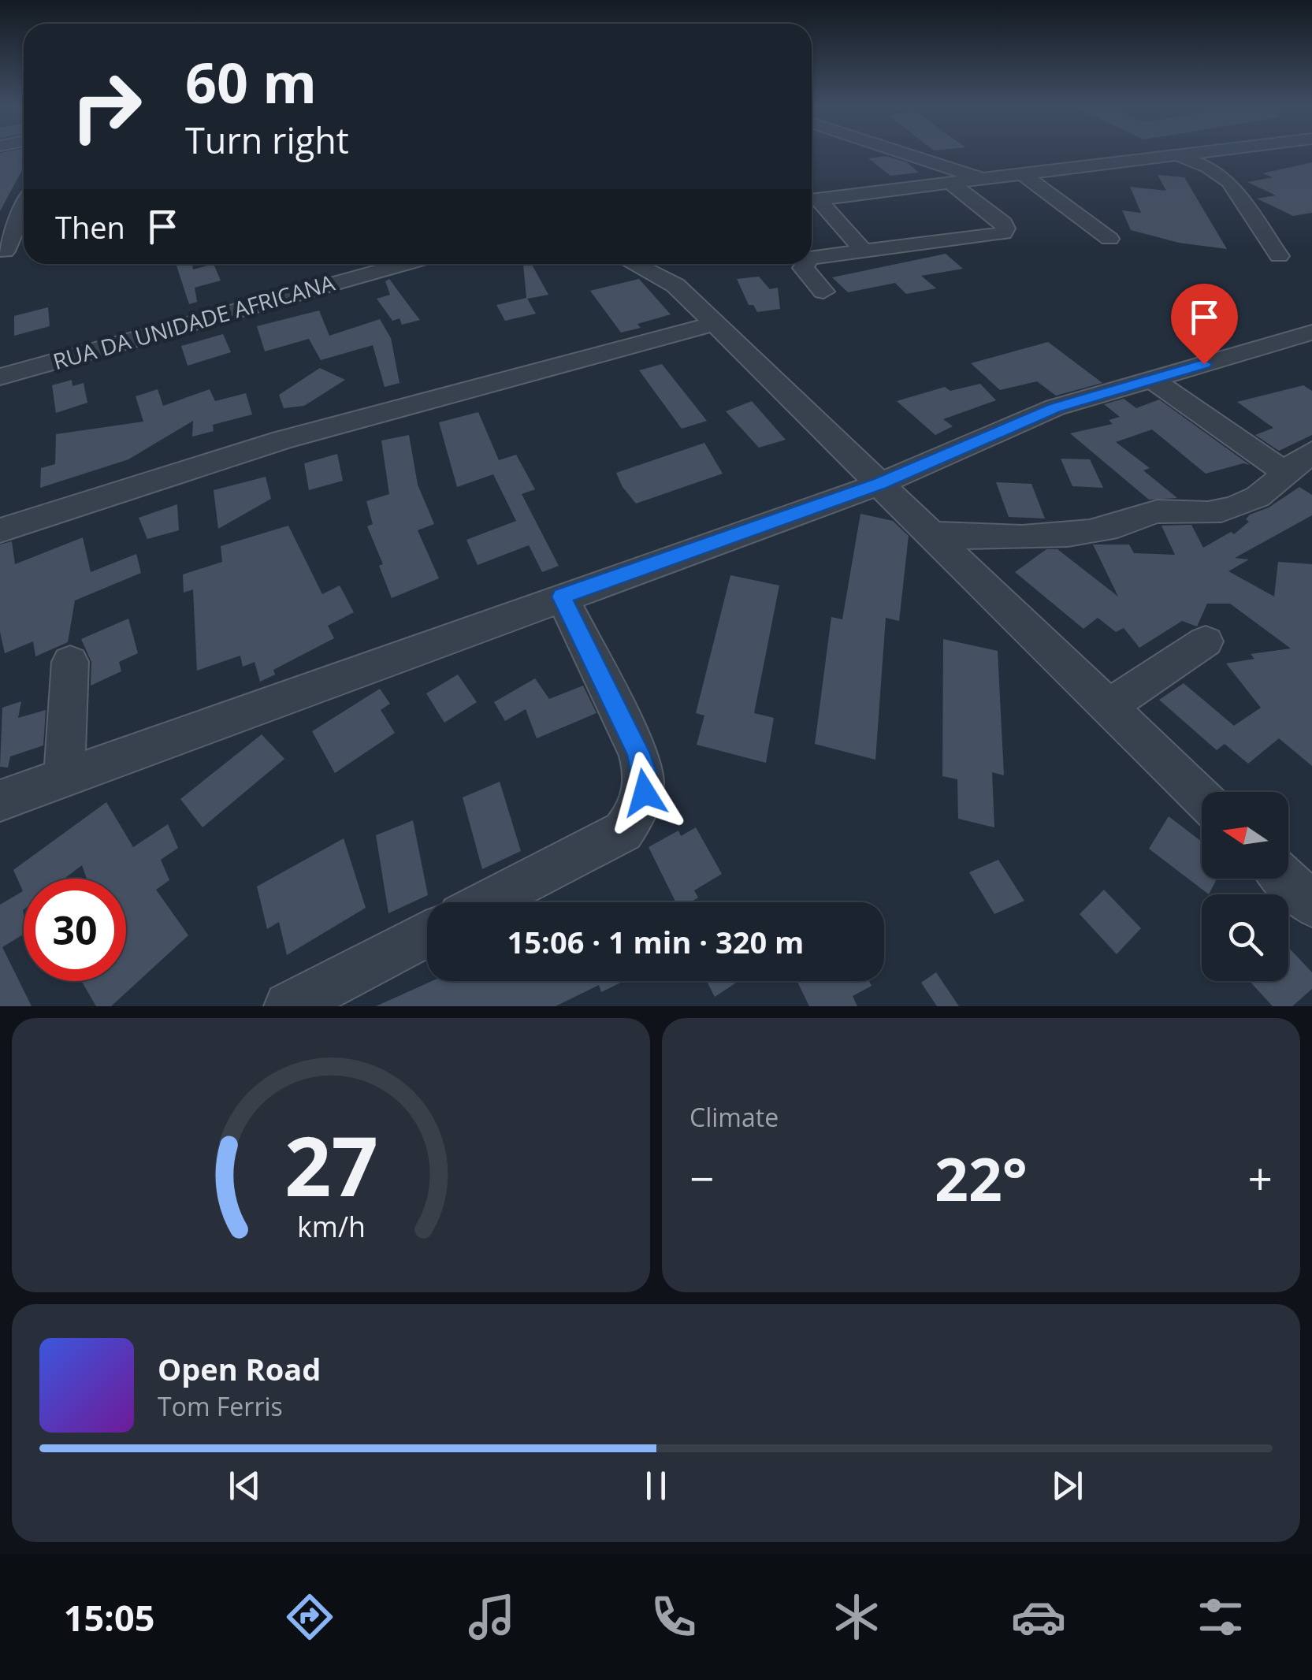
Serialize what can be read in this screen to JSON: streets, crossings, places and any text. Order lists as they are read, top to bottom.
{
  "streets": {
    "street": ["RUA DA UNIDADE AFRICANA"]
  },
  "north": "left",
  "page": {
    "turn": ["60 m", "Turn right"],
    "then": "Then",
    "limit": "30",
    "trip": "15:06 · 1 min · 320 m",
    "tile": "Climate",
    "heat": ["−", "22°", "+"],
    "song": ["Open Road", "Tom Ferris"],
    "tabs": "15:05",
    "gauge": ["27", "km/h"]
  }
}
